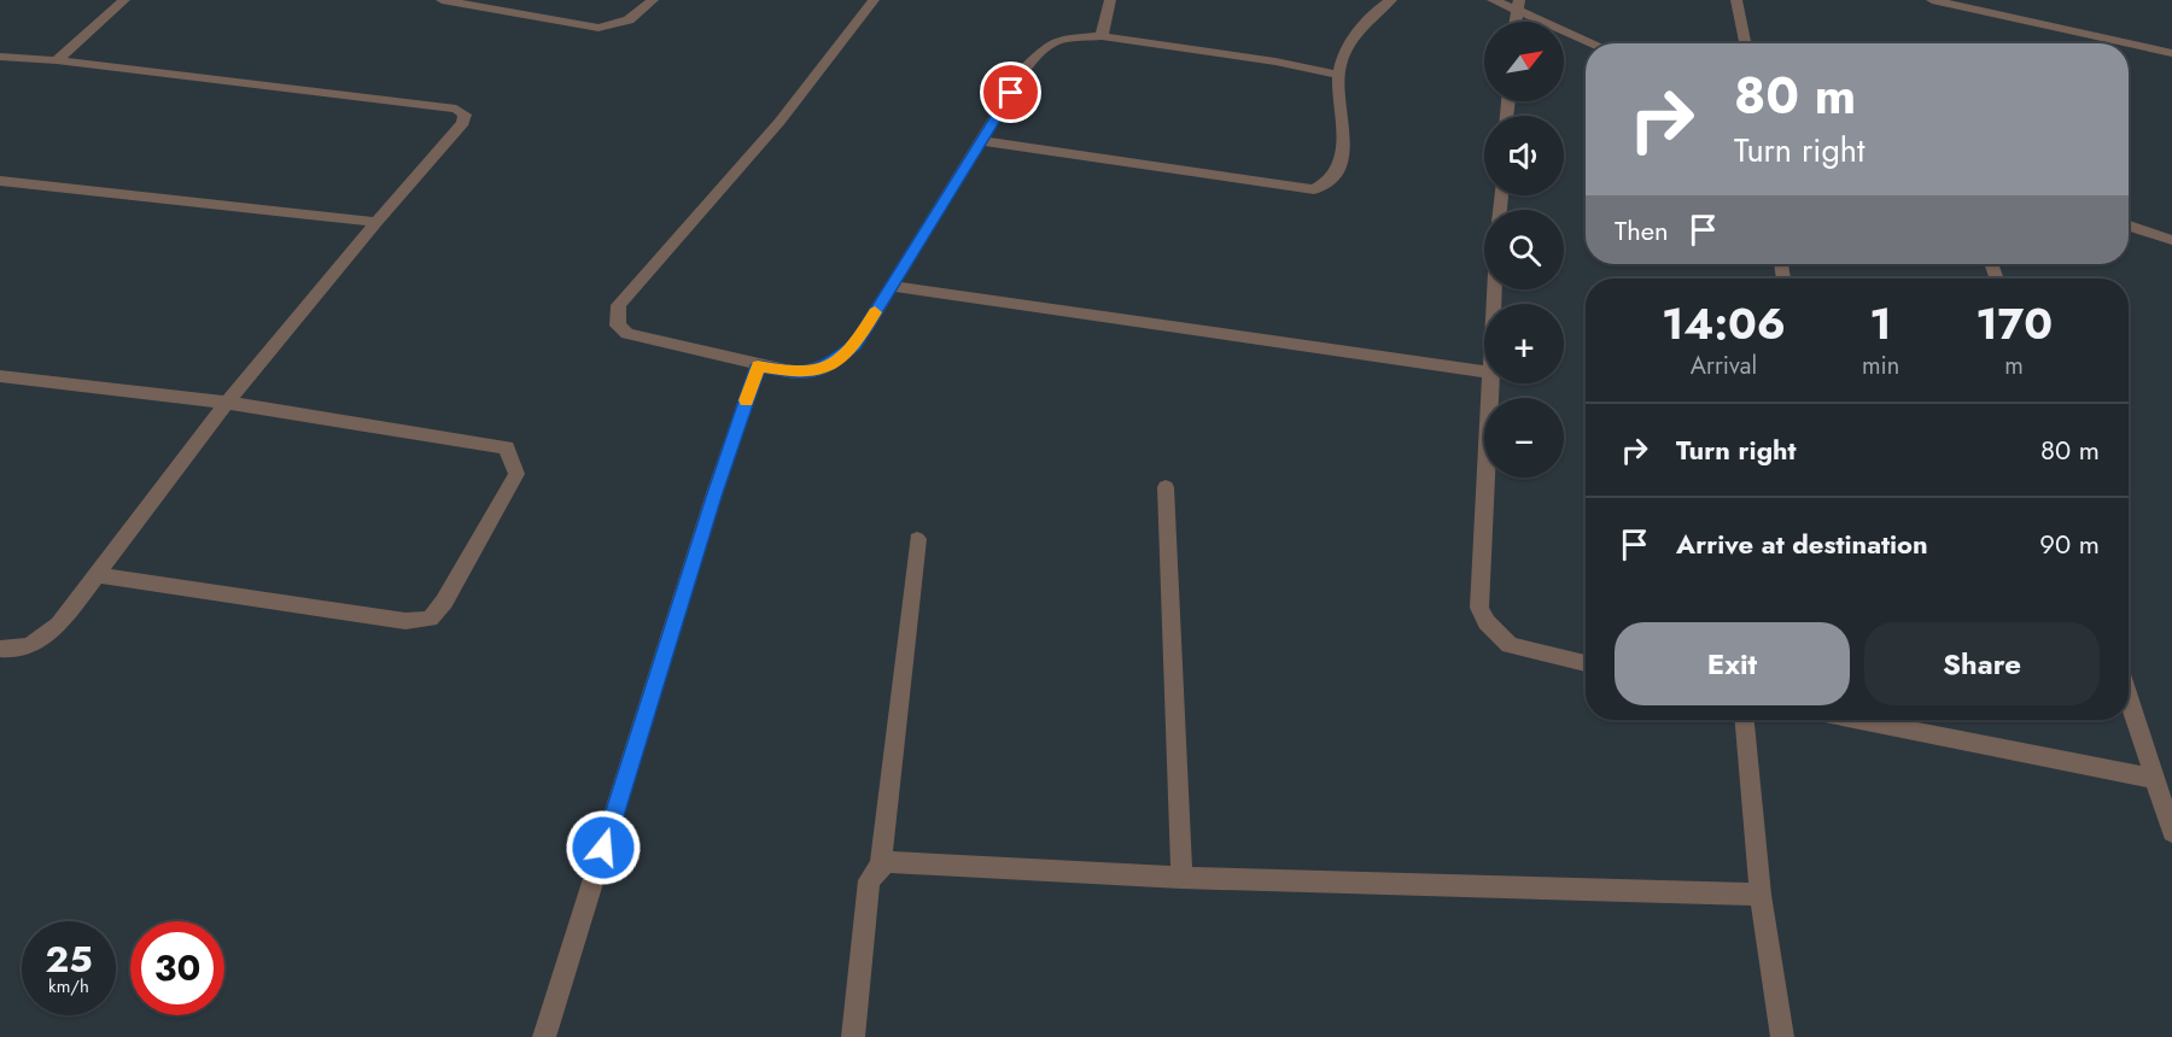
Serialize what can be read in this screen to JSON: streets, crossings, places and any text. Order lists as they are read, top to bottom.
{
  "north": "top right",
  "page": {
    "map_buttons": ["+", "−"],
    "turn": ["80 m", "Turn right"],
    "then": "Then",
    "eta": [
      "14:06",
      "Arrival",
      "1",
      "min",
      "170",
      "m"
    ],
    "list": [
      {
        "name": "Turn right",
        "value": "80 m"
      },
      {
        "name": "Arrive at destination",
        "value": "90 m"
      }
    ],
    "buttons": ["Exit", "Share"],
    "speed": "25 km/h",
    "limit": "30"
  }
}
